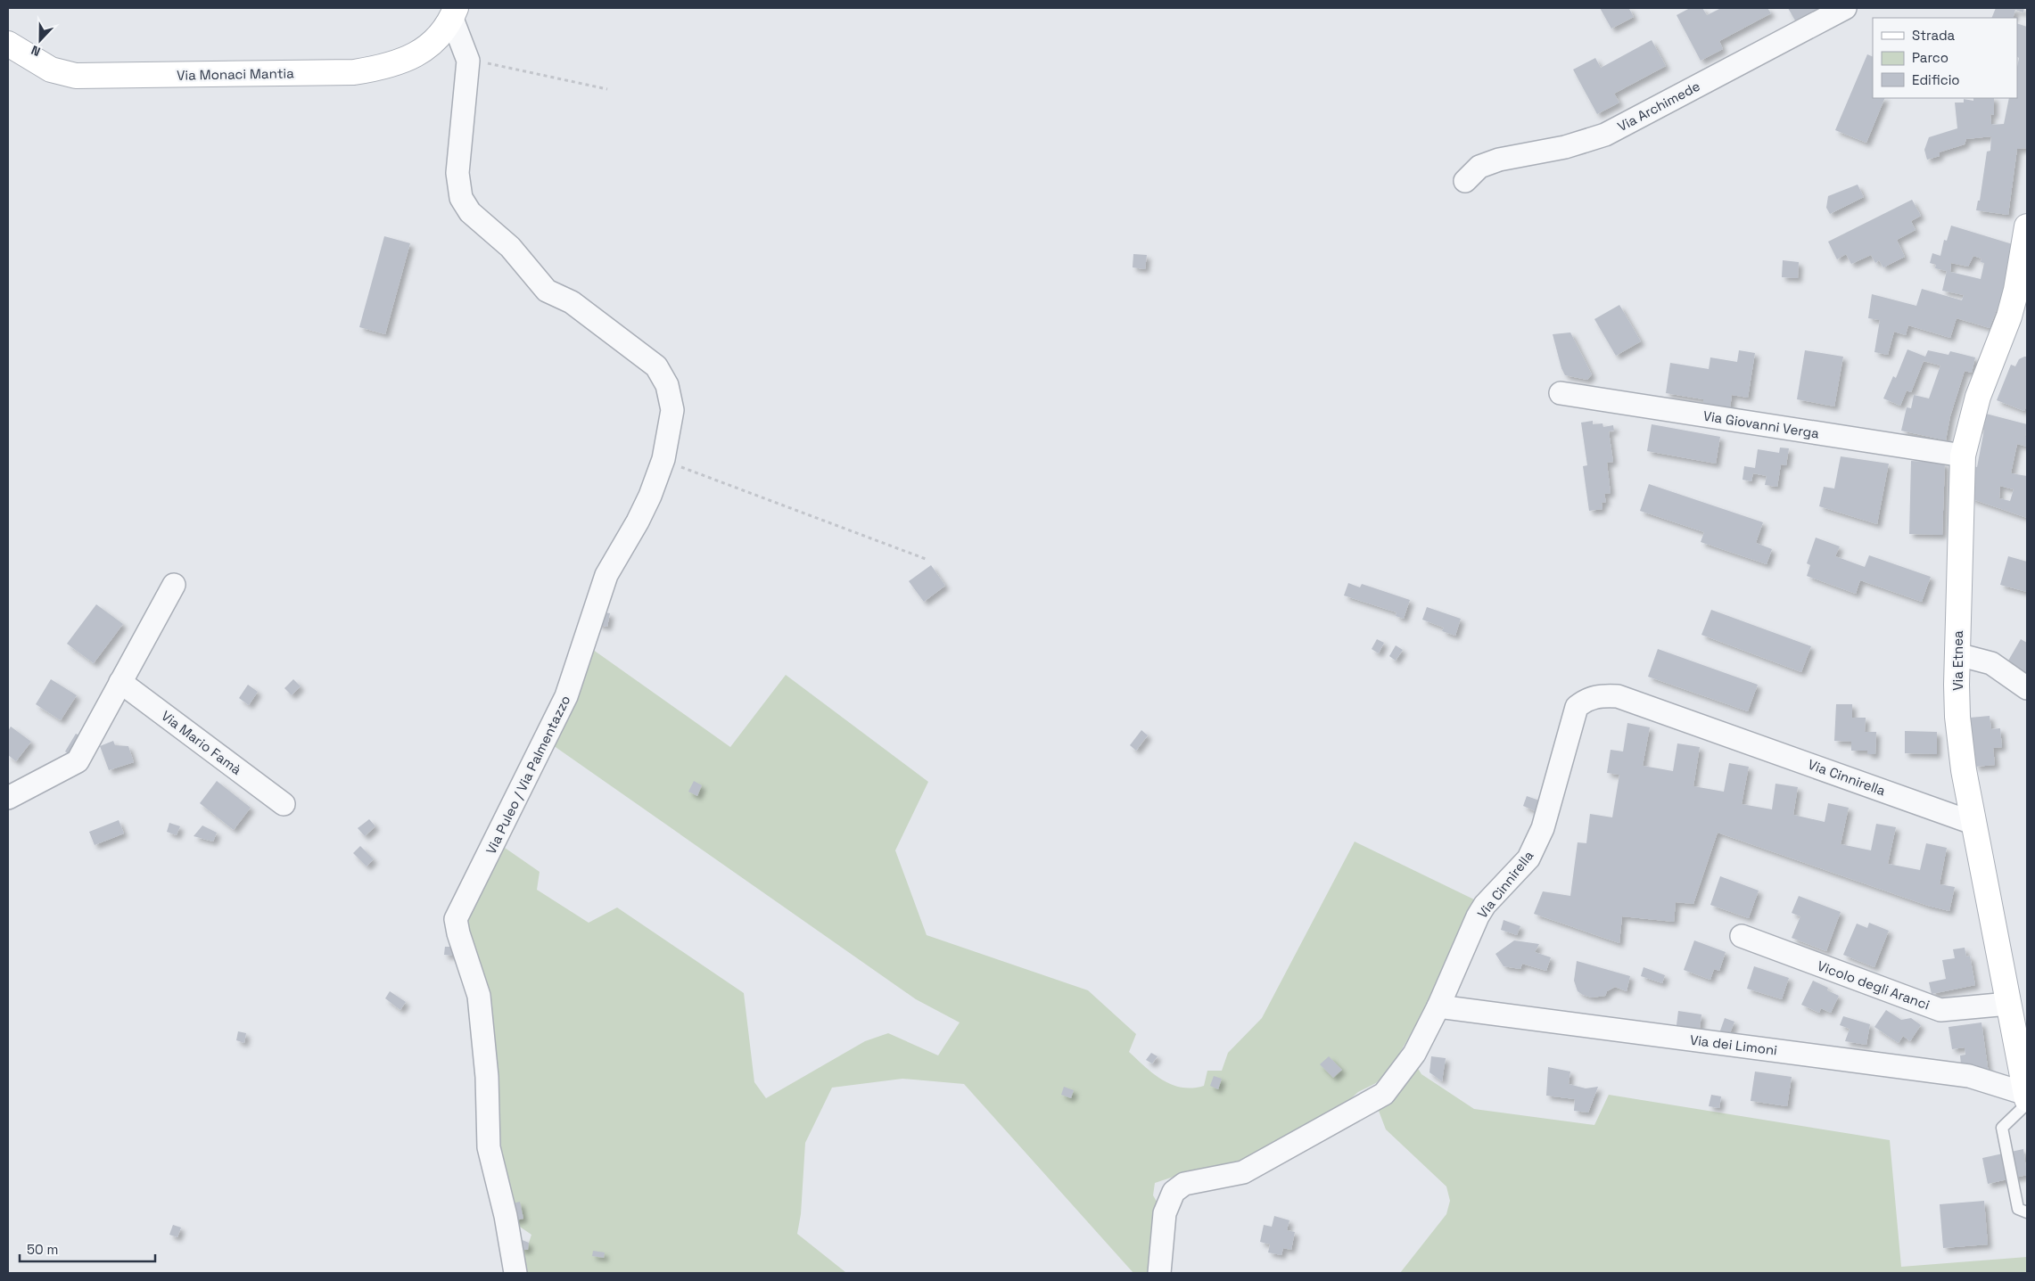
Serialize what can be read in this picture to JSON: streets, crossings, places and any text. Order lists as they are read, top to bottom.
{
  "streets": {
    "main road": ["Via Monaci Mantia", "Via Etnea"],
    "street": [
      "Via Archimede",
      "Via Giovanni Verga",
      "Via Mario Famà",
      "Via Puleo / Via Palmentazzo",
      "Via Cinnirella",
      "Vicolo degli Aranci",
      "Via dei Limoni"
    ]
  },
  "crossings": [
    ["Via Monaci Mantia", "Via Puleo / Via Palmentazzo"],
    ["Via Giovanni Verga", "Via Etnea"],
    ["Via Etnea", "Via Cinnirella"],
    ["Via Etnea", "Vicolo degli Aranci"],
    ["Via Etnea", "Via dei Limoni"],
    ["Via Cinnirella", "Via dei Limoni"]
  ],
  "legend": ["Strada", "Parco", "Edificio"],
  "scale_bar": "50 m",
  "north": "bottom"
}
